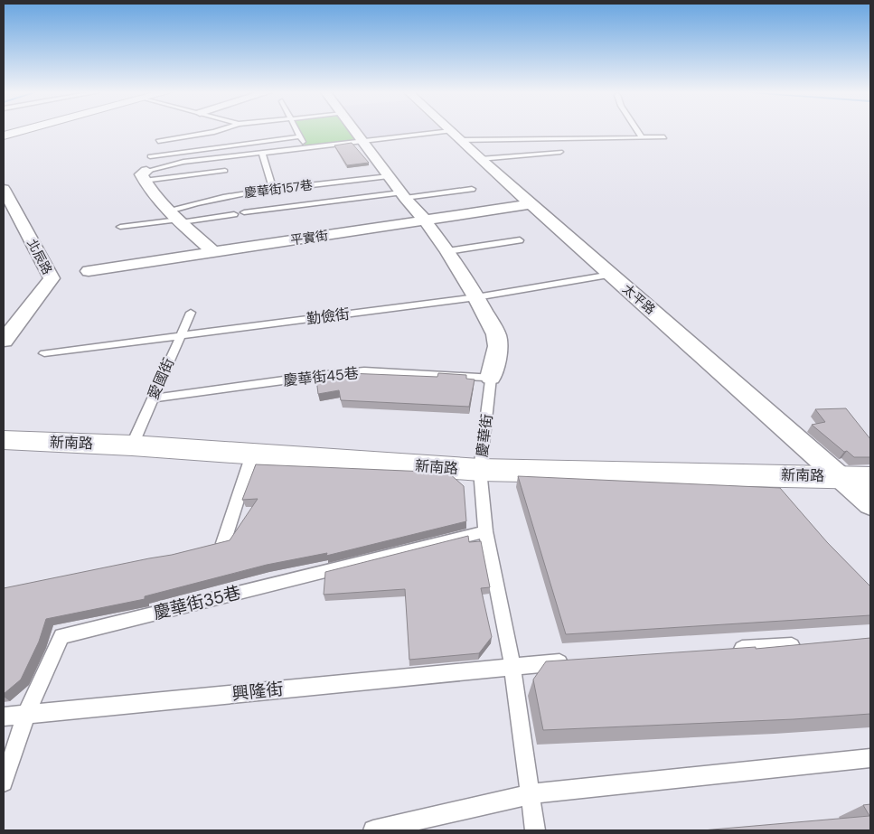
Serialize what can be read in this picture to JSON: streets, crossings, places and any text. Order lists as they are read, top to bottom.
{
  "streets": {
    "street": [
      "平實街",
      "北辰路",
      "太平路",
      "慶華街",
      "新南路"
    ],
    "lane": [
      "慶華街157巷",
      "勤儉街",
      "慶華街45巷",
      "愛國街",
      "慶華街35巷",
      "興隆街"
    ]
  },
  "crossings": [
    ["慶華街157巷", "慶華街"],
    ["平實街", "太平路"],
    ["平實街", "慶華街"],
    ["太平路", "勤儉街"],
    ["太平路", "新南路"],
    ["勤儉街", "愛國街"],
    ["勤儉街", "慶華街"],
    ["慶華街45巷", "愛國街"],
    ["慶華街45巷", "慶華街"],
    ["愛國街", "新南路"],
    ["慶華街", "新南路"],
    ["慶華街", "慶華街35巷"],
    ["慶華街", "興隆街"],
    ["慶華街35巷", "興隆街"]
  ]
}
